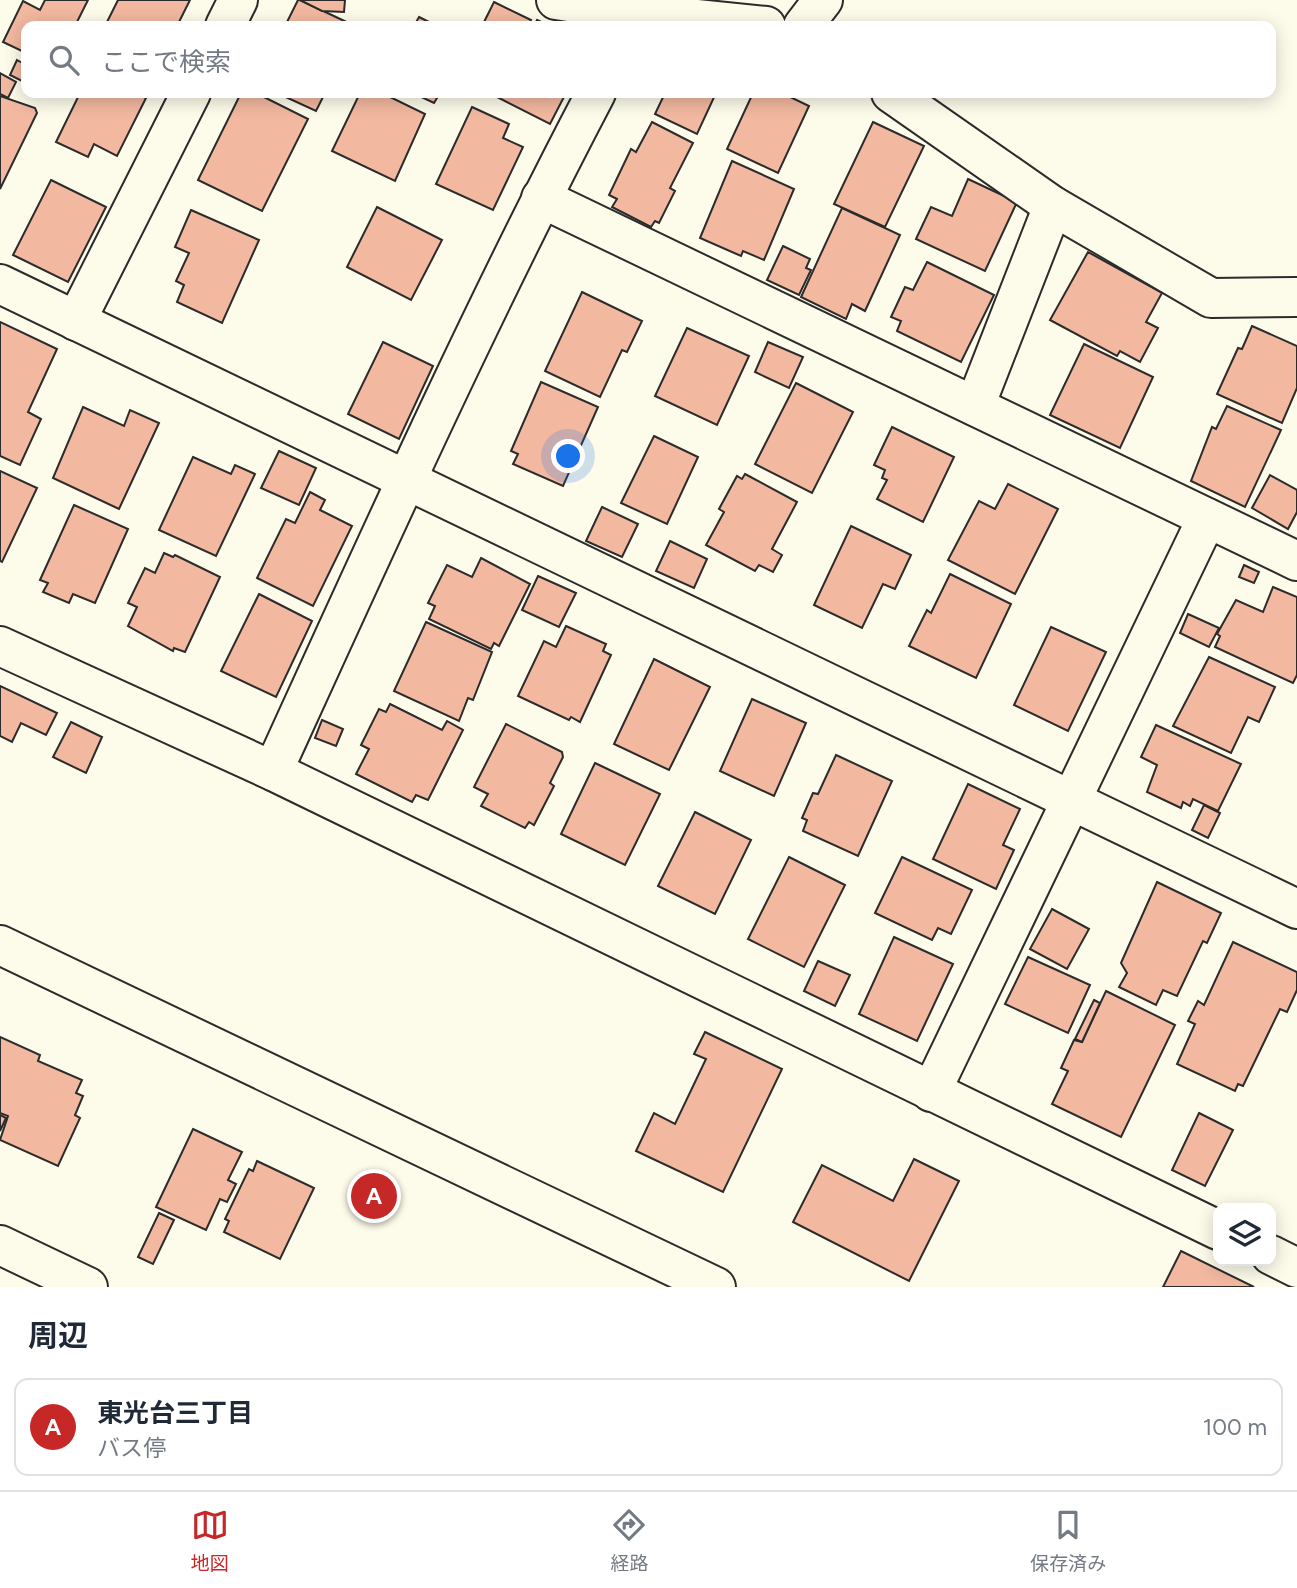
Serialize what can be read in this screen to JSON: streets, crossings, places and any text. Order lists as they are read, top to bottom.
{
  "page": {
    "search": "ここで検索",
    "pins": "A",
    "heading": "周辺",
    "list": [
      {
        "mark": "A",
        "name": "東光台三丁目",
        "note": "バス停",
        "value": "100 m"
      }
    ],
    "nav": ["地図", "経路", "保存済み"]
  }
}
